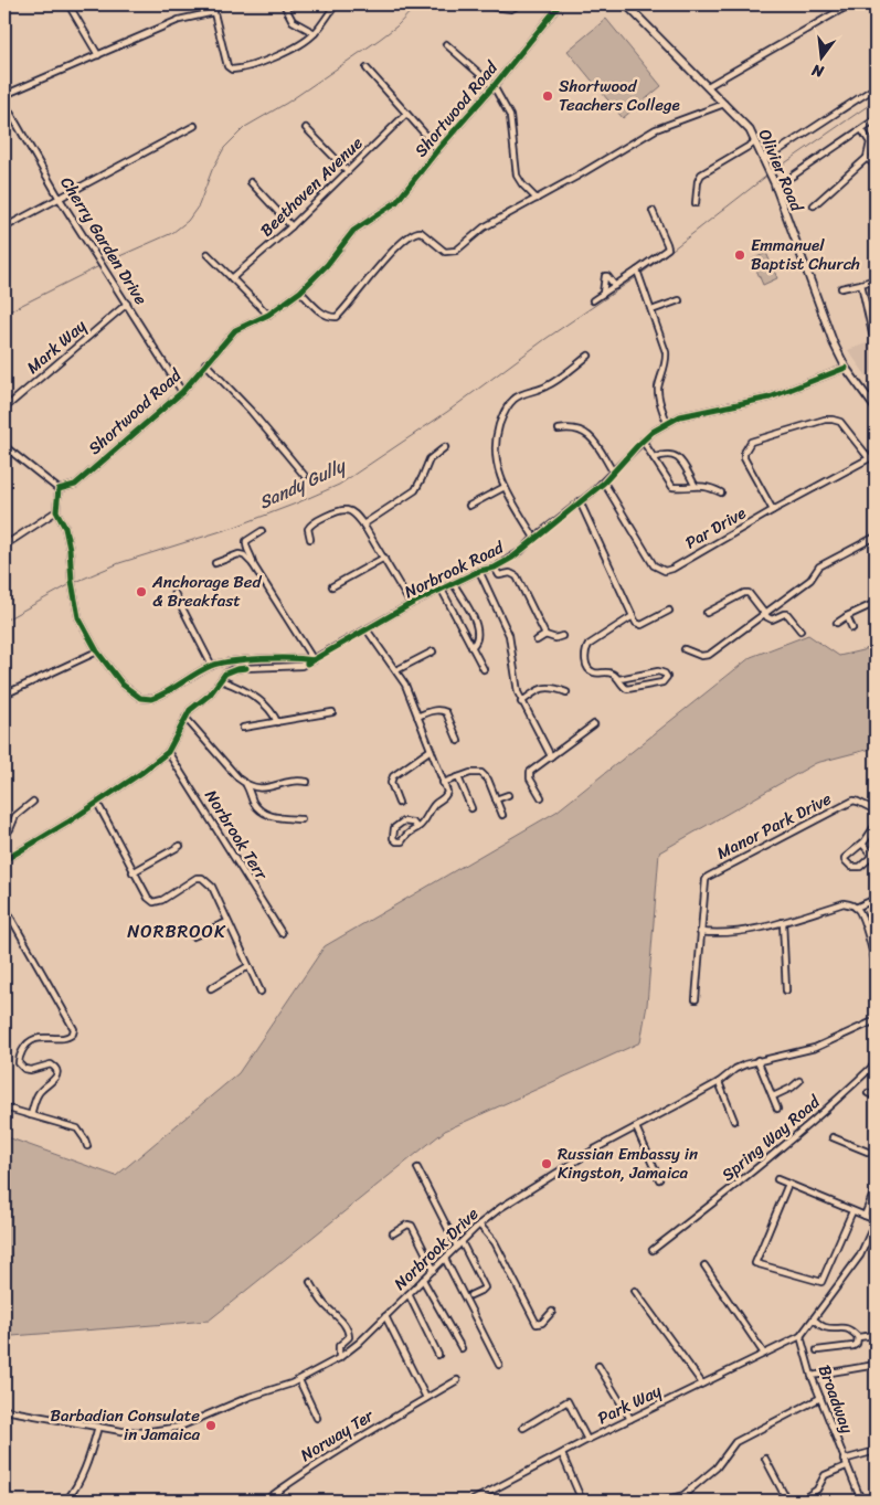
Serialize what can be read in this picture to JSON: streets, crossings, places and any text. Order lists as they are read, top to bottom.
{
  "streets": {
    "main road": ["Olivier Road"],
    "street": [
      "Shortwood Road",
      "Beethoven Avenue",
      "Cherry Garden Drive",
      "Mark Way",
      "Par Drive",
      "Norbrook Road",
      "Manor Park Drive",
      "Norbrook Terr",
      "Spring Way Road",
      "Norbrook Drive",
      "Broadway",
      "Park Way",
      "Norway Ter"
    ]
  },
  "crossings": [
    ["Shortwood Road", "Cherry Garden Drive"],
    ["Olivier Road", "Norbrook Road"],
    ["Cherry Garden Drive", "Mark Way"],
    ["Par Drive", "Norbrook Road"],
    ["Norbrook Road", "Norbrook Terr"],
    ["Broadway", "Park Way"]
  ],
  "districts": ["NORBROOK"],
  "water": ["Sandy Gully"],
  "places": [
    "Shortwood Teachers College",
    "Emmanuel Baptist Church",
    "Anchorage Bed & Breakfast",
    "Russian Embassy in Kingston, Jamaica",
    "Barbadian Consulate in Jamaica"
  ],
  "north": "bottom"
}
